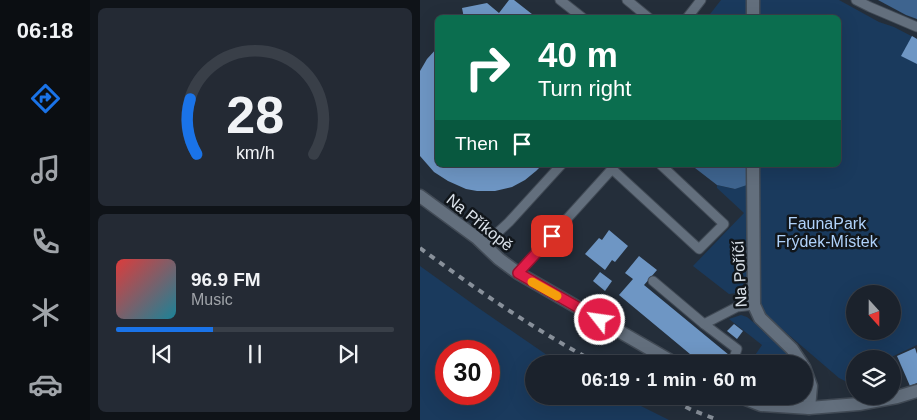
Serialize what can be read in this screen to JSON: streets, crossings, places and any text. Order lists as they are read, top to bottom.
{
  "streets": {
    "street": ["Na Příkopě", "Na Poříčí"]
  },
  "parks": ["FaunaPark Frýdek-Místek"],
  "north": "bottom",
  "page": {
    "tabs": "06:18",
    "turn": ["40 m", "Turn right"],
    "then": "Then",
    "song": ["96.9 FM", "Music"],
    "limit": "30",
    "trip": "06:19 · 1 min · 60 m",
    "gauge": ["28", "km/h"]
  }
}
